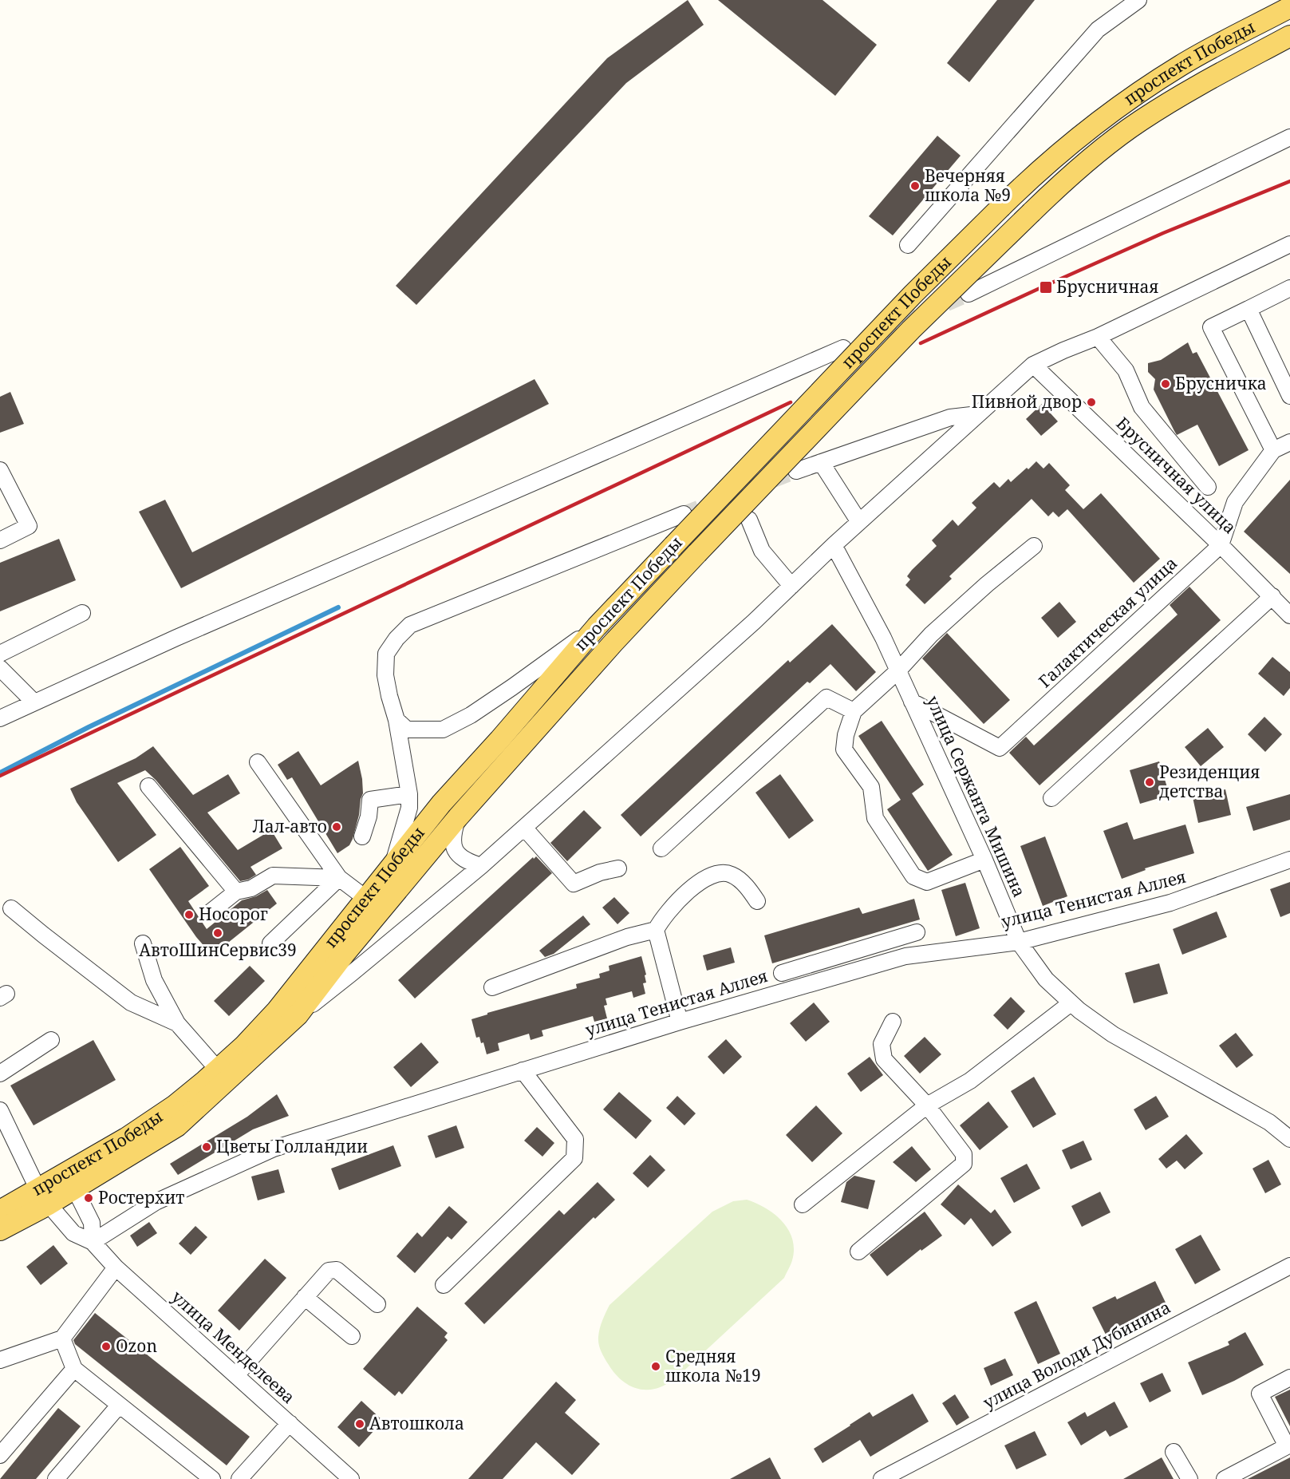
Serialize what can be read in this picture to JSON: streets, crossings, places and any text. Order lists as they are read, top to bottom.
{
  "streets": {
    "main road": ["проспект Победы"],
    "street": [
      "Брусничная улица",
      "Галактическая улица",
      "улица Сержанта Мишина",
      "улица Тенистая Аллея",
      "улица Менделеева",
      "улица Володи Дубинина"
    ]
  },
  "crossings": [
    ["проспект Победы", "улица Менделеева"],
    ["Брусничная улица", "Галактическая улица"],
    ["Галактическая улица", "улица Сержанта Мишина"],
    ["улица Сержанта Мишина", "улица Тенистая Аллея"],
    ["улица Тенистая Аллея", "улица Менделеева"]
  ],
  "places": {
    "other": [
      "Вечерняя школа №9",
      "Брусничка",
      "Пивной двор",
      "Резиденция детства",
      "Лал-авто",
      "Носорог",
      "АвтоШинСервис39",
      "Цветы Голландии",
      "Ростерхит",
      "Ozon",
      "Средняя школа №19",
      "Автошкола"
    ],
    "transit": ["Брусничная"]
  }
}
